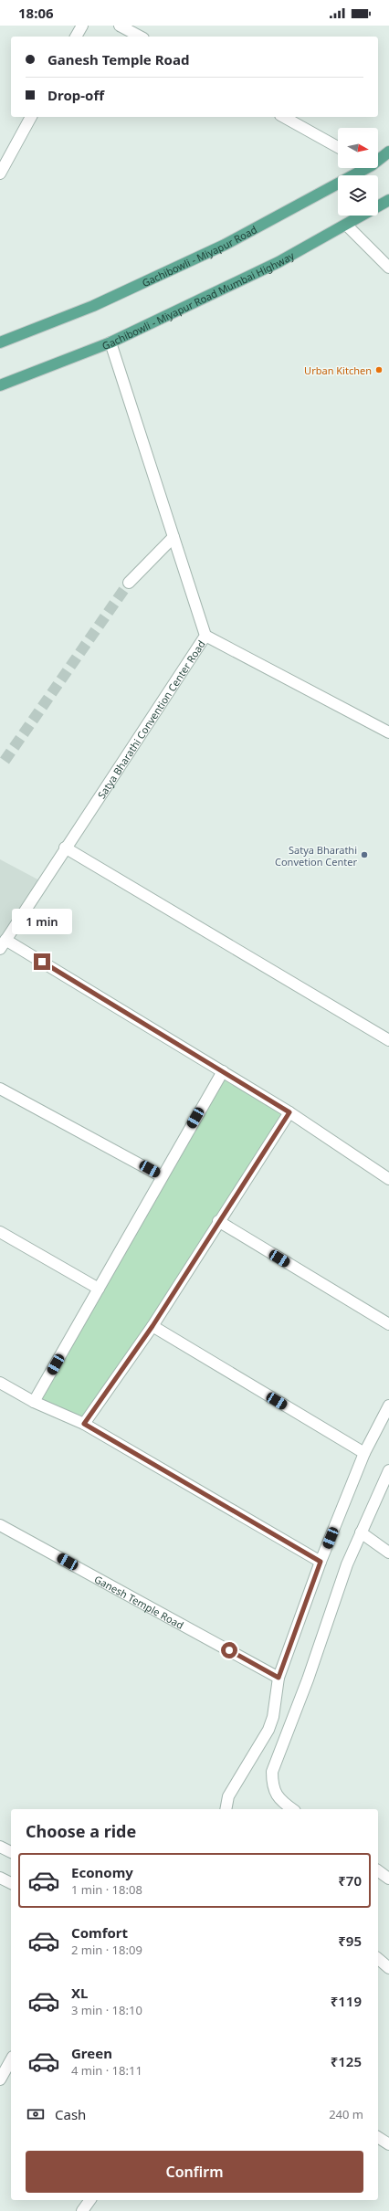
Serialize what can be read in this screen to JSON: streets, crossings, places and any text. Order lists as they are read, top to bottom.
{
  "streets": {
    "main road": ["Gachibowli - Miyapur Road", "Gachibowli - Miyapur Road Mumbai Highway"],
    "street": ["Satya Bharathi Convention Center Road", "Ganesh Temple Road"]
  },
  "crossings": [
    ["Gachibowli - Miyapur Road Mumbai Highway", "Satya Bharathi Convention Center Road"]
  ],
  "places": ["Urban Kitchen", "Satya Bharathi Convetion Center"],
  "north": "right",
  "page": {
    "status": "18:06",
    "banner": ["Ganesh Temple Road", "Drop-off"],
    "bubble": "1 min",
    "heading": "Choose a ride",
    "list": [
      {
        "name": "Economy",
        "note": "1 min · 18:08",
        "value": "₹70"
      },
      {
        "name": "Comfort",
        "note": "2 min · 18:09",
        "value": "₹95"
      },
      {
        "name": "XL",
        "note": "3 min · 18:10",
        "value": "₹119"
      },
      {
        "name": "Green",
        "note": "4 min · 18:11",
        "value": "₹125"
      }
    ],
    "pay": ["Cash", "240 m"],
    "buttons": "Confirm"
  }
}
